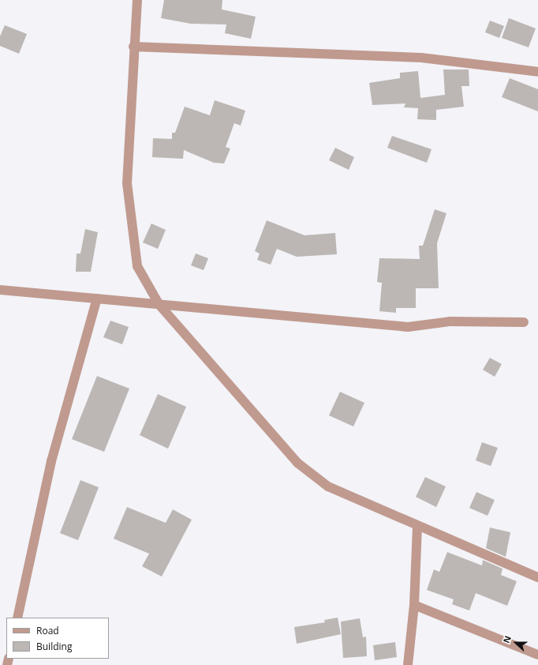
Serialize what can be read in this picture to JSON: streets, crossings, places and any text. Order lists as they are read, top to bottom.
{
  "legend": ["Road", "Building"],
  "north": "left"
}
